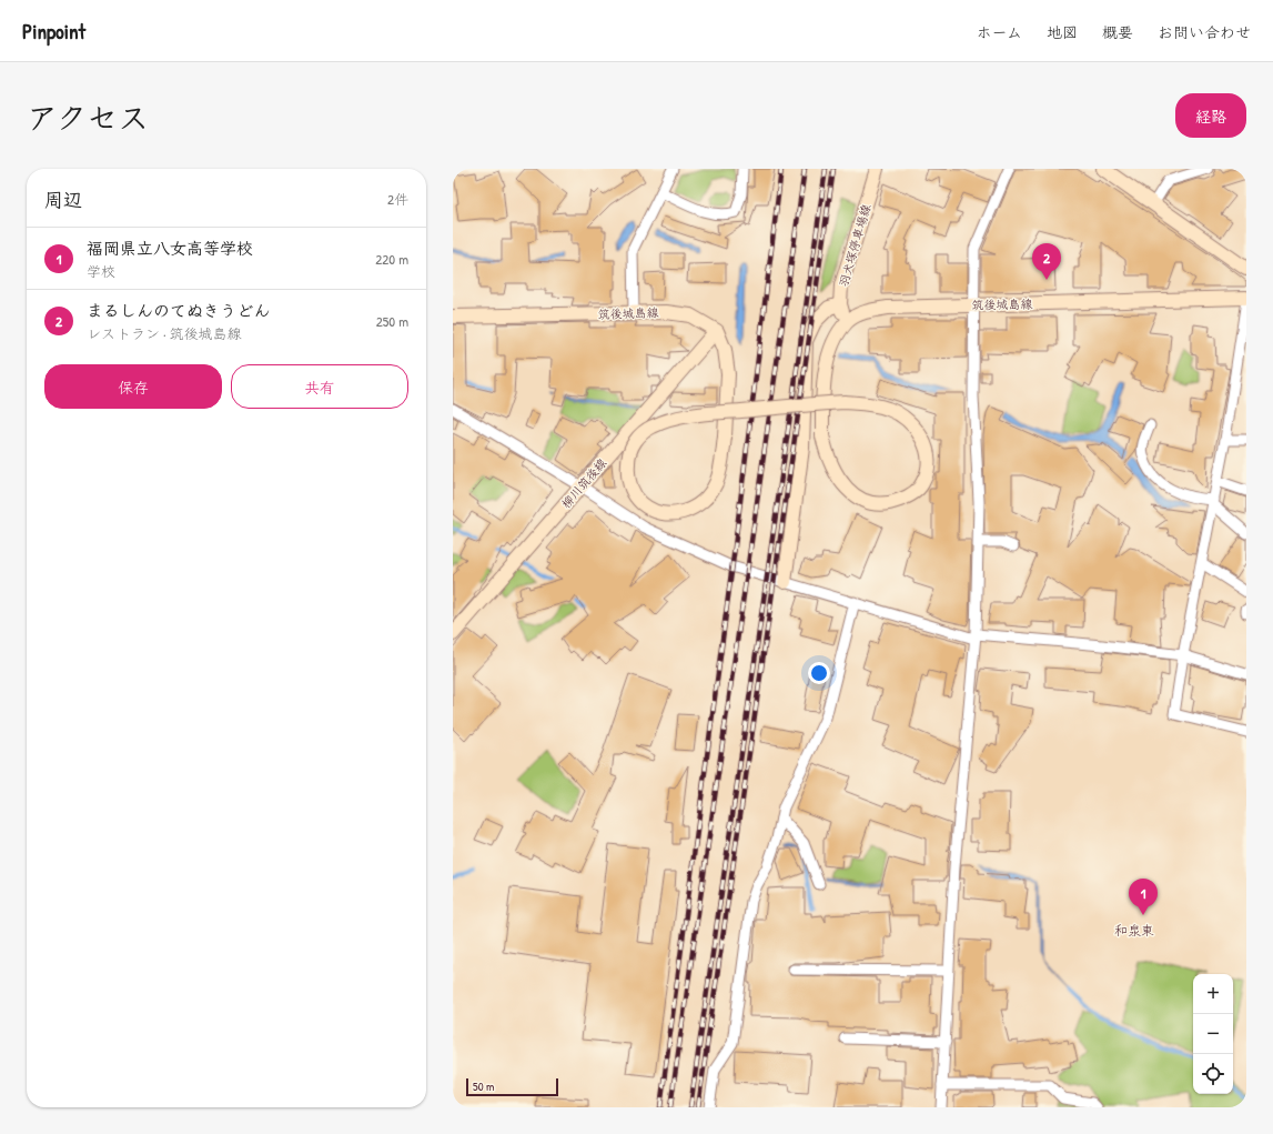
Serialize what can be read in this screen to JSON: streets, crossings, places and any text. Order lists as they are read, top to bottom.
{
  "streets": {
    "main road": ["羽犬塚停車場線", "筑後城島線", "柳川筑後線"]
  },
  "crossings": [
    ["羽犬塚停車場線", "筑後城島線"],
    ["筑後城島線", "柳川筑後線"]
  ],
  "districts": ["和泉東"],
  "scale_bar": "50 m",
  "page": {
    "header": "Pinpoint",
    "nav": [
      "ホーム",
      "地図",
      "概要",
      "お問い合わせ"
    ],
    "title": "アクセス",
    "buttons": [
      "経路",
      ["保存", "共有"]
    ],
    "heading": ["周辺", "2件"],
    "list": [
      {
        "mark": "1",
        "name": "福岡県立八女高等学校",
        "note": "学校",
        "value": "220 m"
      },
      {
        "mark": "2",
        "name": "まるしんのてぬきうどん",
        "note": "レストラン · 筑後城島線",
        "value": "250 m"
      }
    ],
    "pins": ["2", "1"],
    "map_buttons": ["+", "−"],
    "scale": "50 m"
  }
}
